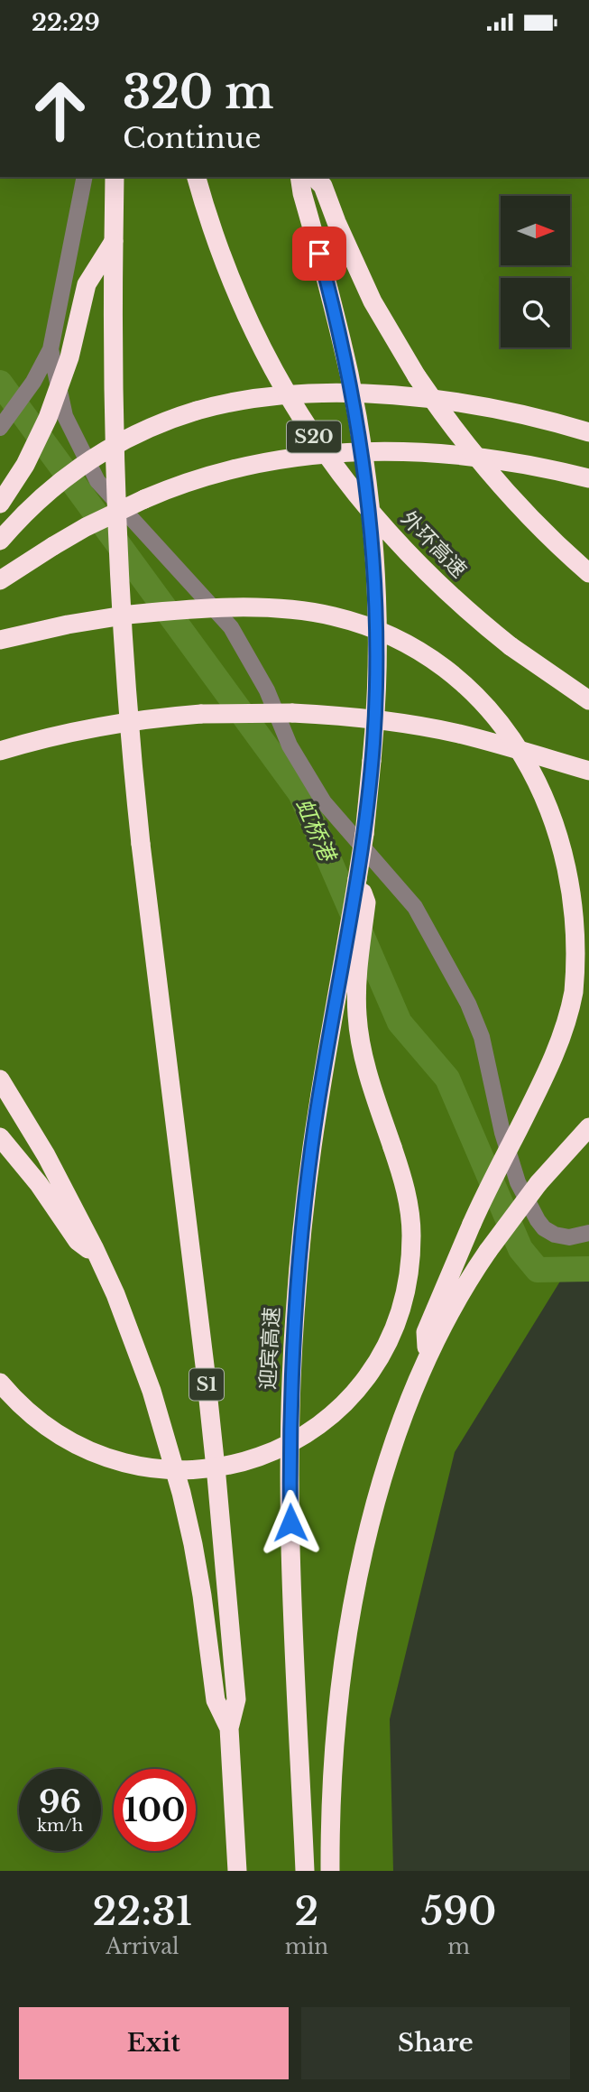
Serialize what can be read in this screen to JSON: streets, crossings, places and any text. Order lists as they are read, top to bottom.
{
  "streets": {
    "highway": [
      "S20",
      "外环高速",
      "迎宾高速",
      "S1"
    ]
  },
  "water": ["虹桥港"],
  "north": "right",
  "page": {
    "status": "22:29",
    "turn": ["320 m", "Continue"],
    "speed": "96 km/h",
    "limit": "100",
    "eta": [
      "22:31",
      "Arrival",
      "2",
      "min",
      "590",
      "m"
    ],
    "buttons": ["Exit", "Share"]
  }
}
